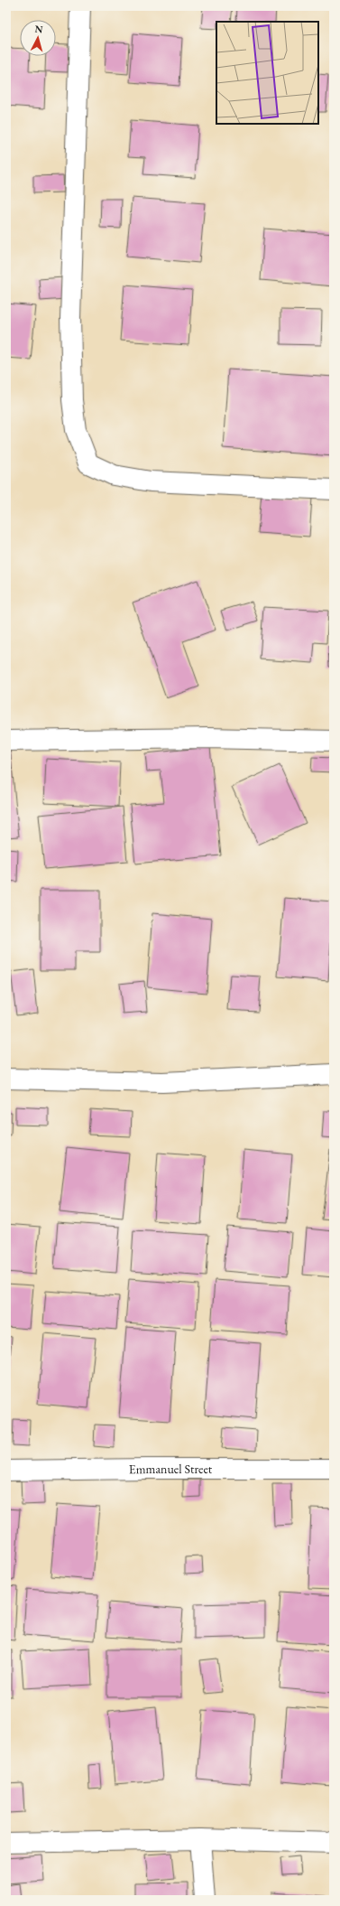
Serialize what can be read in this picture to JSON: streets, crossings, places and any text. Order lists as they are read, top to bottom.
{
  "streets": {
    "street": ["Emmanuel Street"]
  },
  "north": "top"
}
